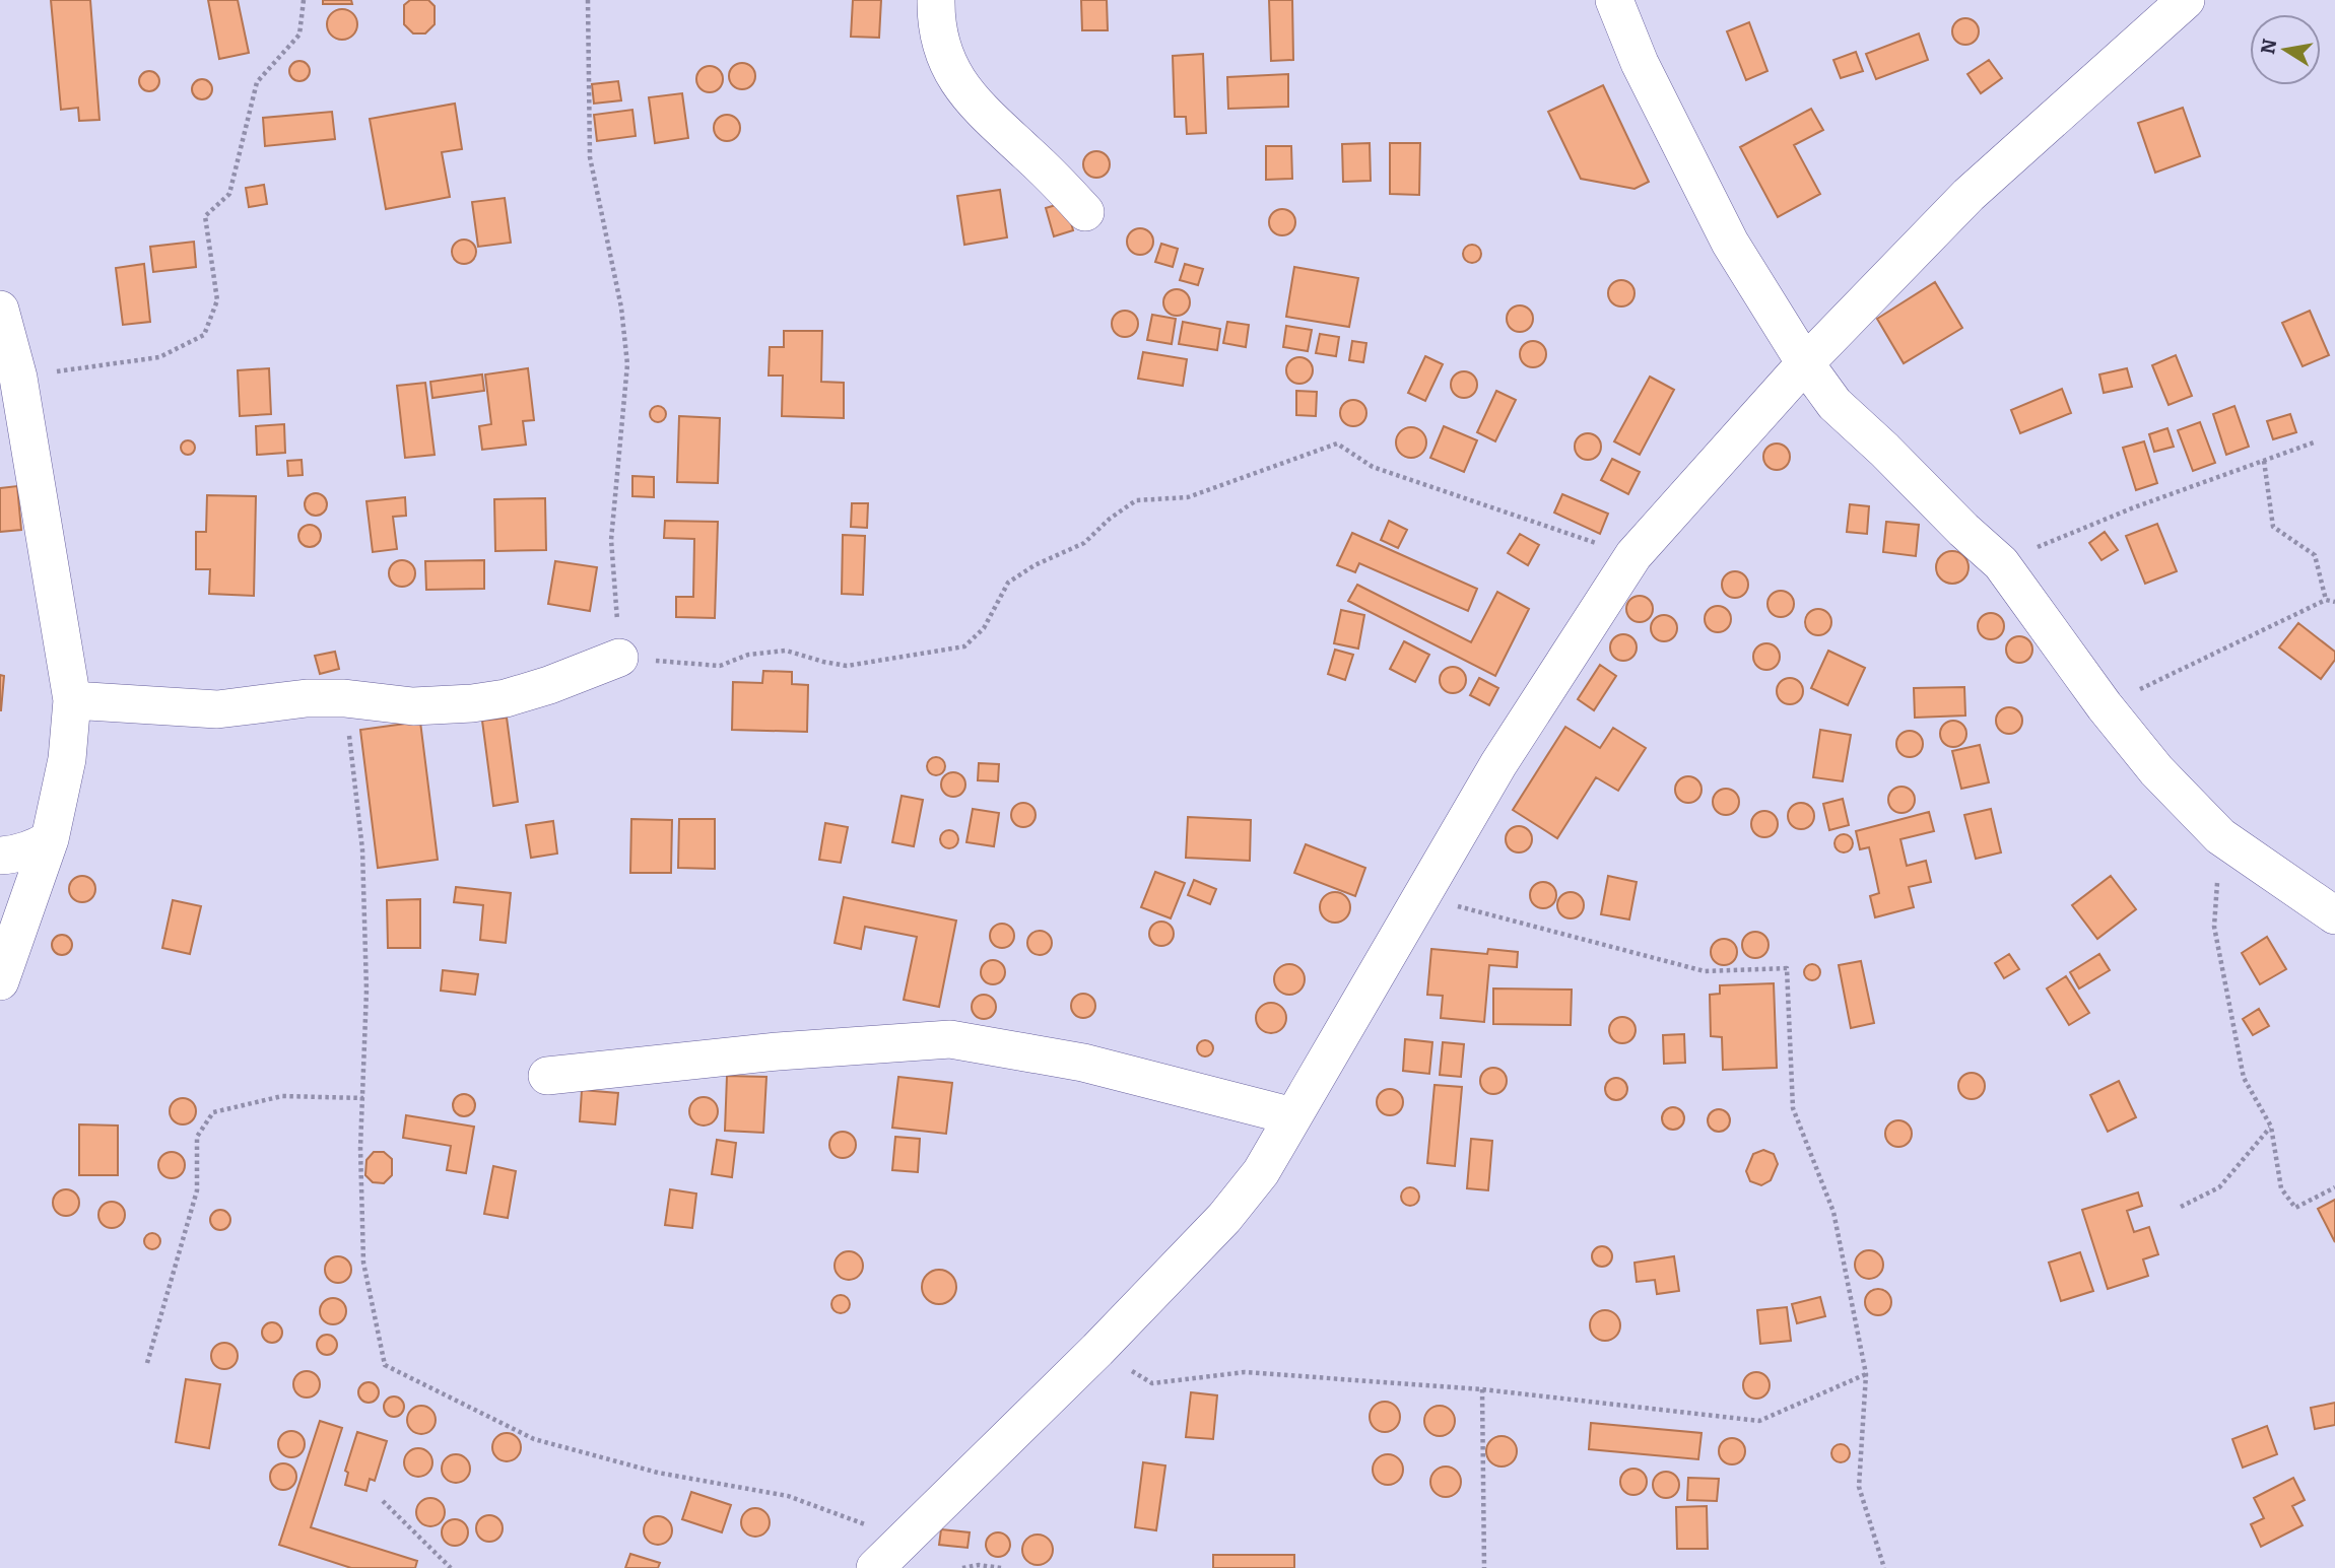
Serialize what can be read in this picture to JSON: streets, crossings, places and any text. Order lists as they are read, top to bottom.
{
  "north": "left"
}
